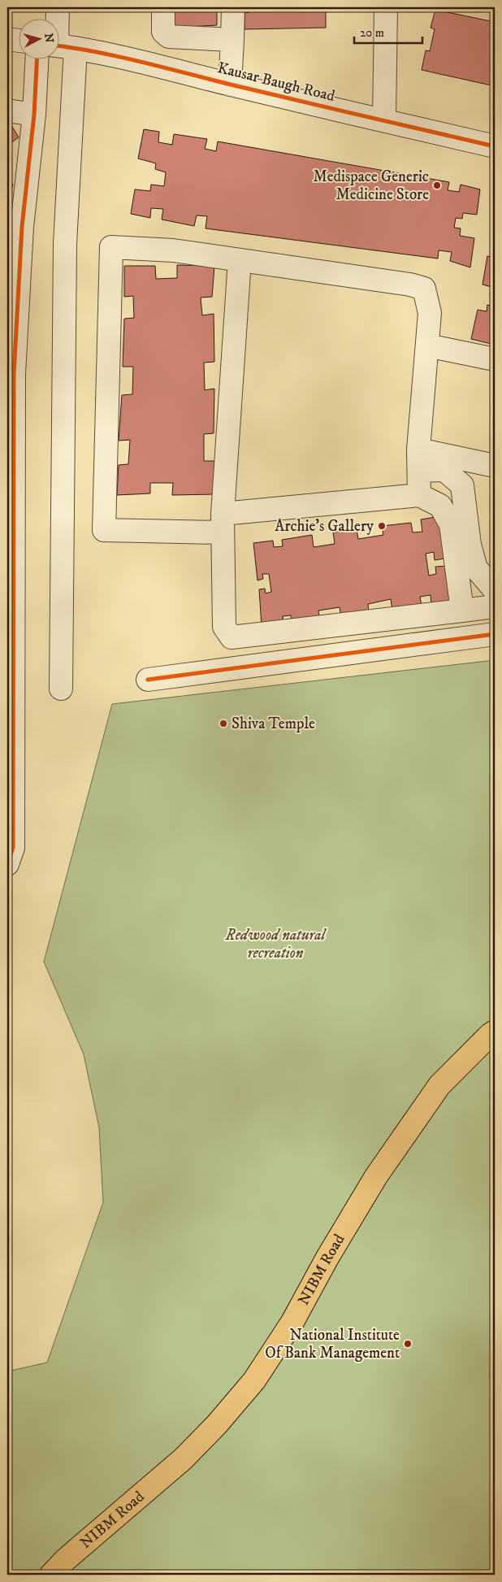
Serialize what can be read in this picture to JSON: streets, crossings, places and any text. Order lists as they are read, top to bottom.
{
  "streets": {
    "main road": ["NIBM Road"],
    "street": ["Kausar Baugh Road"]
  },
  "parks": ["Redwood natural recreation"],
  "places": [
    "Medispace Generic Medicine Store",
    "Archie's Gallery",
    "Shiva Temple",
    "National Institute Of Bank Management"
  ],
  "scale_bar": "20 m",
  "north": "right"
}
